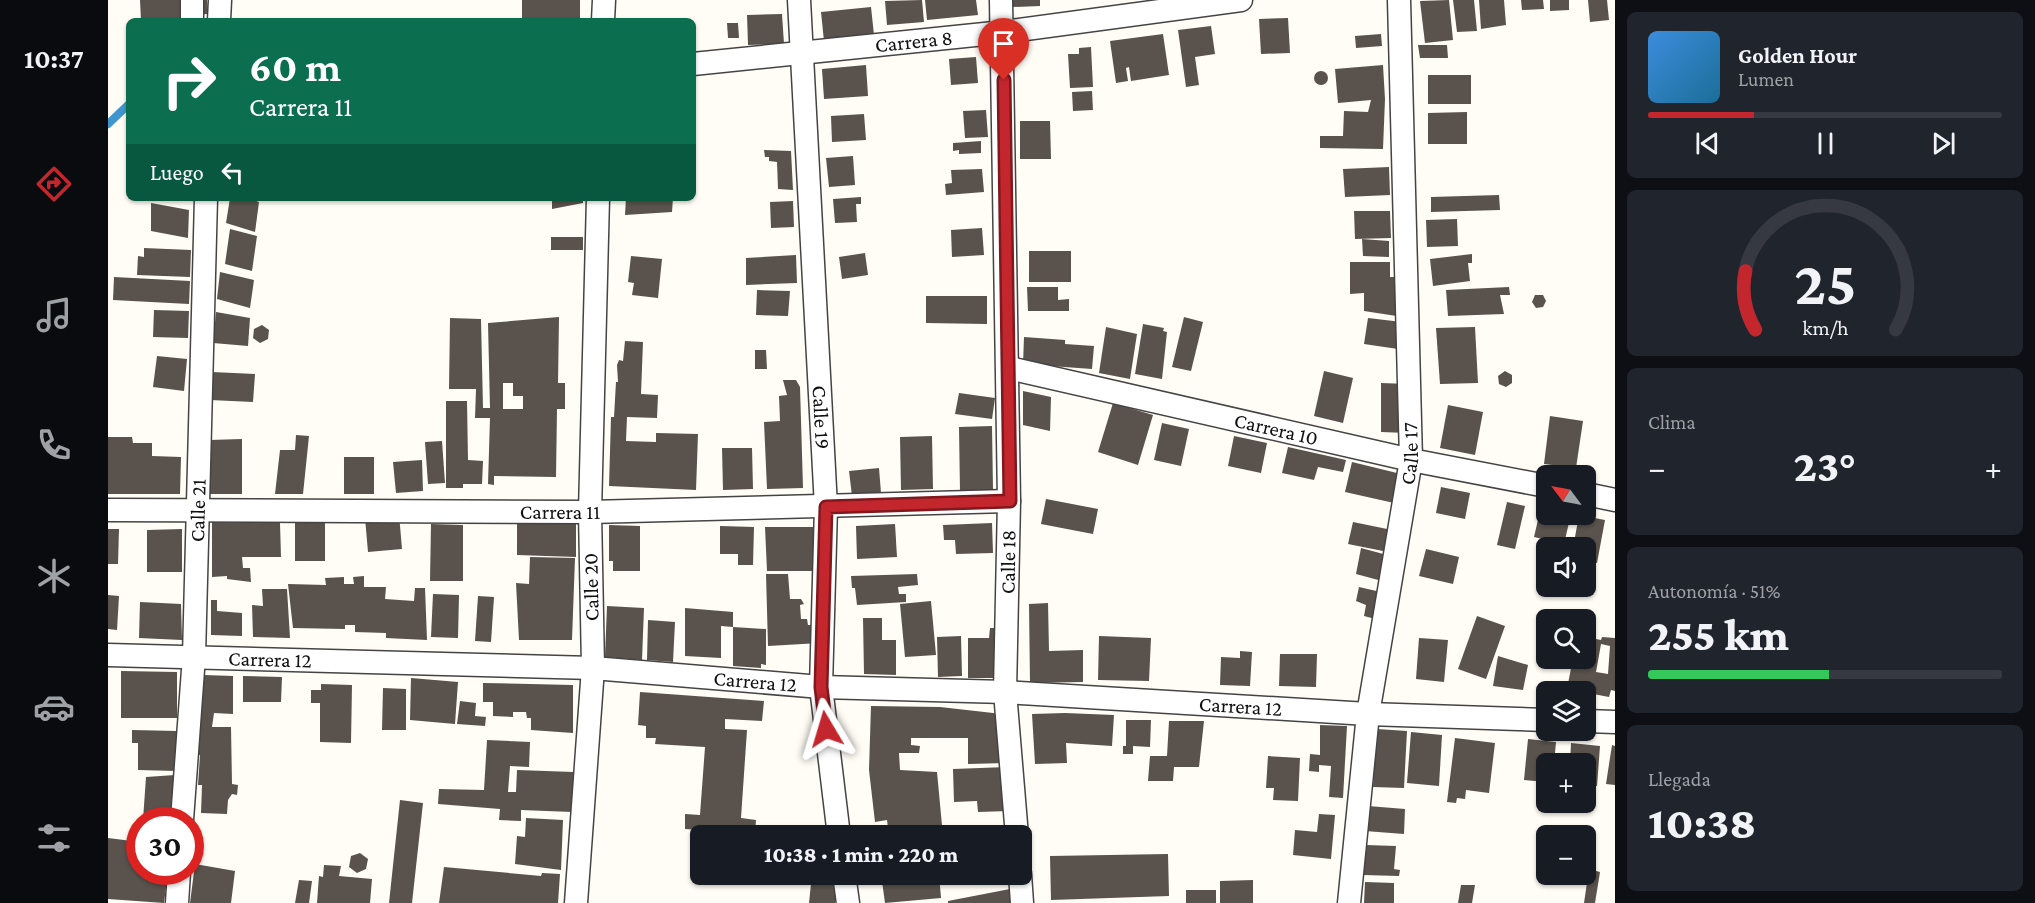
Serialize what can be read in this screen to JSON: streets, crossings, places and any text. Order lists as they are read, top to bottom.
{
  "streets": {
    "street": [
      "Carrera 8",
      "Calle 19",
      "Carrera 10",
      "Calle 17",
      "Calle 21",
      "Carrera 11",
      "Calle 18",
      "Calle 20",
      "Carrera 12"
    ]
  },
  "crossings": [
    ["Carrera 8", "Calle 19"],
    ["Carrera 8", "Calle 18"],
    ["Calle 19", "Carrera 11"],
    ["Calle 19", "Carrera 12"],
    ["Carrera 10", "Calle 17"],
    ["Carrera 10", "Calle 18"],
    ["Calle 17", "Carrera 12"],
    ["Calle 21", "Carrera 11"],
    ["Calle 21", "Carrera 12"],
    ["Carrera 11", "Calle 18"],
    ["Carrera 11", "Calle 20"],
    ["Calle 18", "Carrera 12"],
    ["Calle 20", "Carrera 12"]
  ],
  "north": "top left",
  "page": {
    "tabs": "10:37",
    "turn": ["60 m", "Carrera 11"],
    "song": ["Golden Hour", "Lumen"],
    "then": "Luego",
    "tile": [
      "Clima",
      ["Autonomía · 51%", "255 km"],
      ["Llegada", "10:38"]
    ],
    "heat": ["−", "23°", "+"],
    "map_buttons": ["+", "−"],
    "limit": "30",
    "trip": "10:38 · 1 min · 220 m",
    "gauge": ["25", "km/h"]
  }
}
